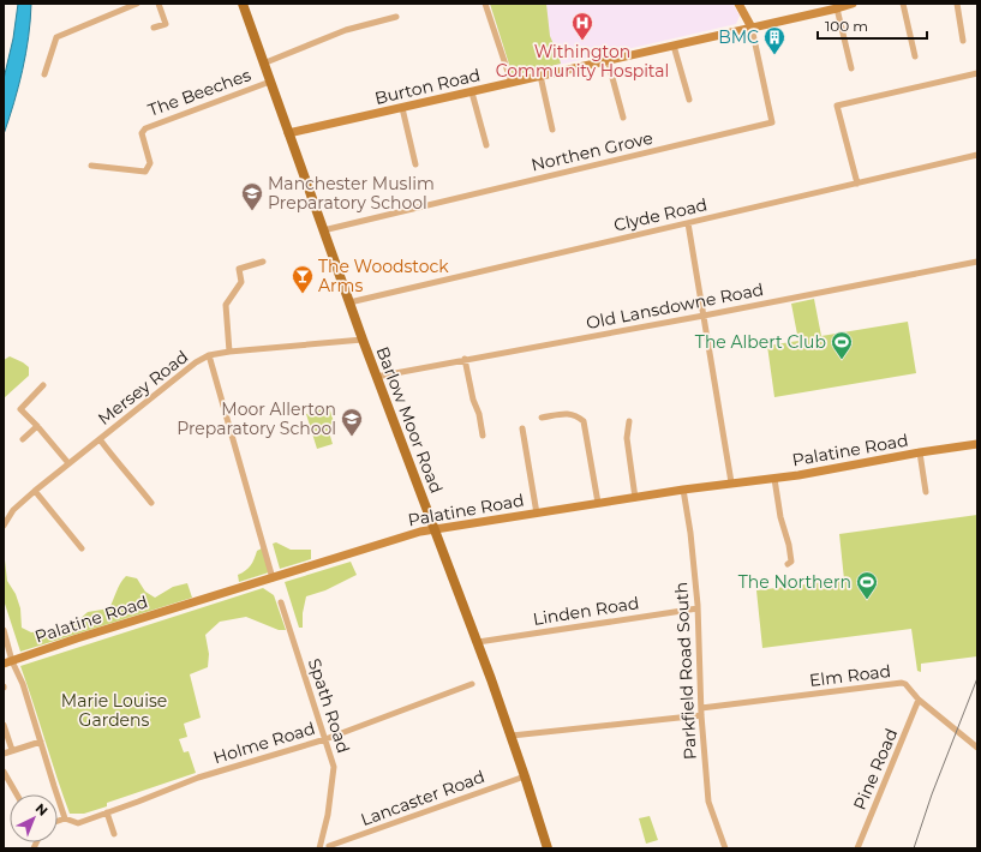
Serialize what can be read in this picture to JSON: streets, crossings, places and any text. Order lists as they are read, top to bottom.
{
  "streets": {
    "main road": ["Burton Road", "Barlow Moor Road", "Palatine Road"],
    "street": [
      "The Beeches",
      "Northen Grove",
      "Clyde Road",
      "Old Lansdowne Road",
      "Mersey Road",
      "Linden Road",
      "Parkfield Road South",
      "Elm Road",
      "Spath Road",
      "Holme Road",
      "Pine Road",
      "Lancaster Road"
    ]
  },
  "crossings": [
    ["Burton Road", "Northen Grove"],
    ["Burton Road", "Barlow Moor Road"],
    ["The Beeches", "Barlow Moor Road"],
    ["Northen Grove", "Barlow Moor Road"],
    ["Clyde Road", "Barlow Moor Road"],
    ["Old Lansdowne Road", "Barlow Moor Road"],
    ["Mersey Road", "Barlow Moor Road"],
    ["Barlow Moor Road", "Palatine Road"],
    ["Barlow Moor Road", "Linden Road"],
    ["Barlow Moor Road", "Lancaster Road"],
    ["Palatine Road", "Parkfield Road South"],
    ["Linden Road", "Parkfield Road South"],
    ["Parkfield Road South", "Elm Road"],
    ["Elm Road", "Pine Road"],
    ["Spath Road", "Holme Road"]
  ],
  "parks": ["Marie Louise Gardens"],
  "places": {
    "hospital": ["Withington Community Hospital"],
    "building": ["BMC"],
    "school or university": ["Manchester Muslim Preparatory School", "Moor Allerton Preparatory School"],
    "bar": ["The Woodstock Arms"],
    "sports": ["The Albert Club", "The Northern"]
  },
  "scale_bar": "100 m",
  "north": "top right"
}
